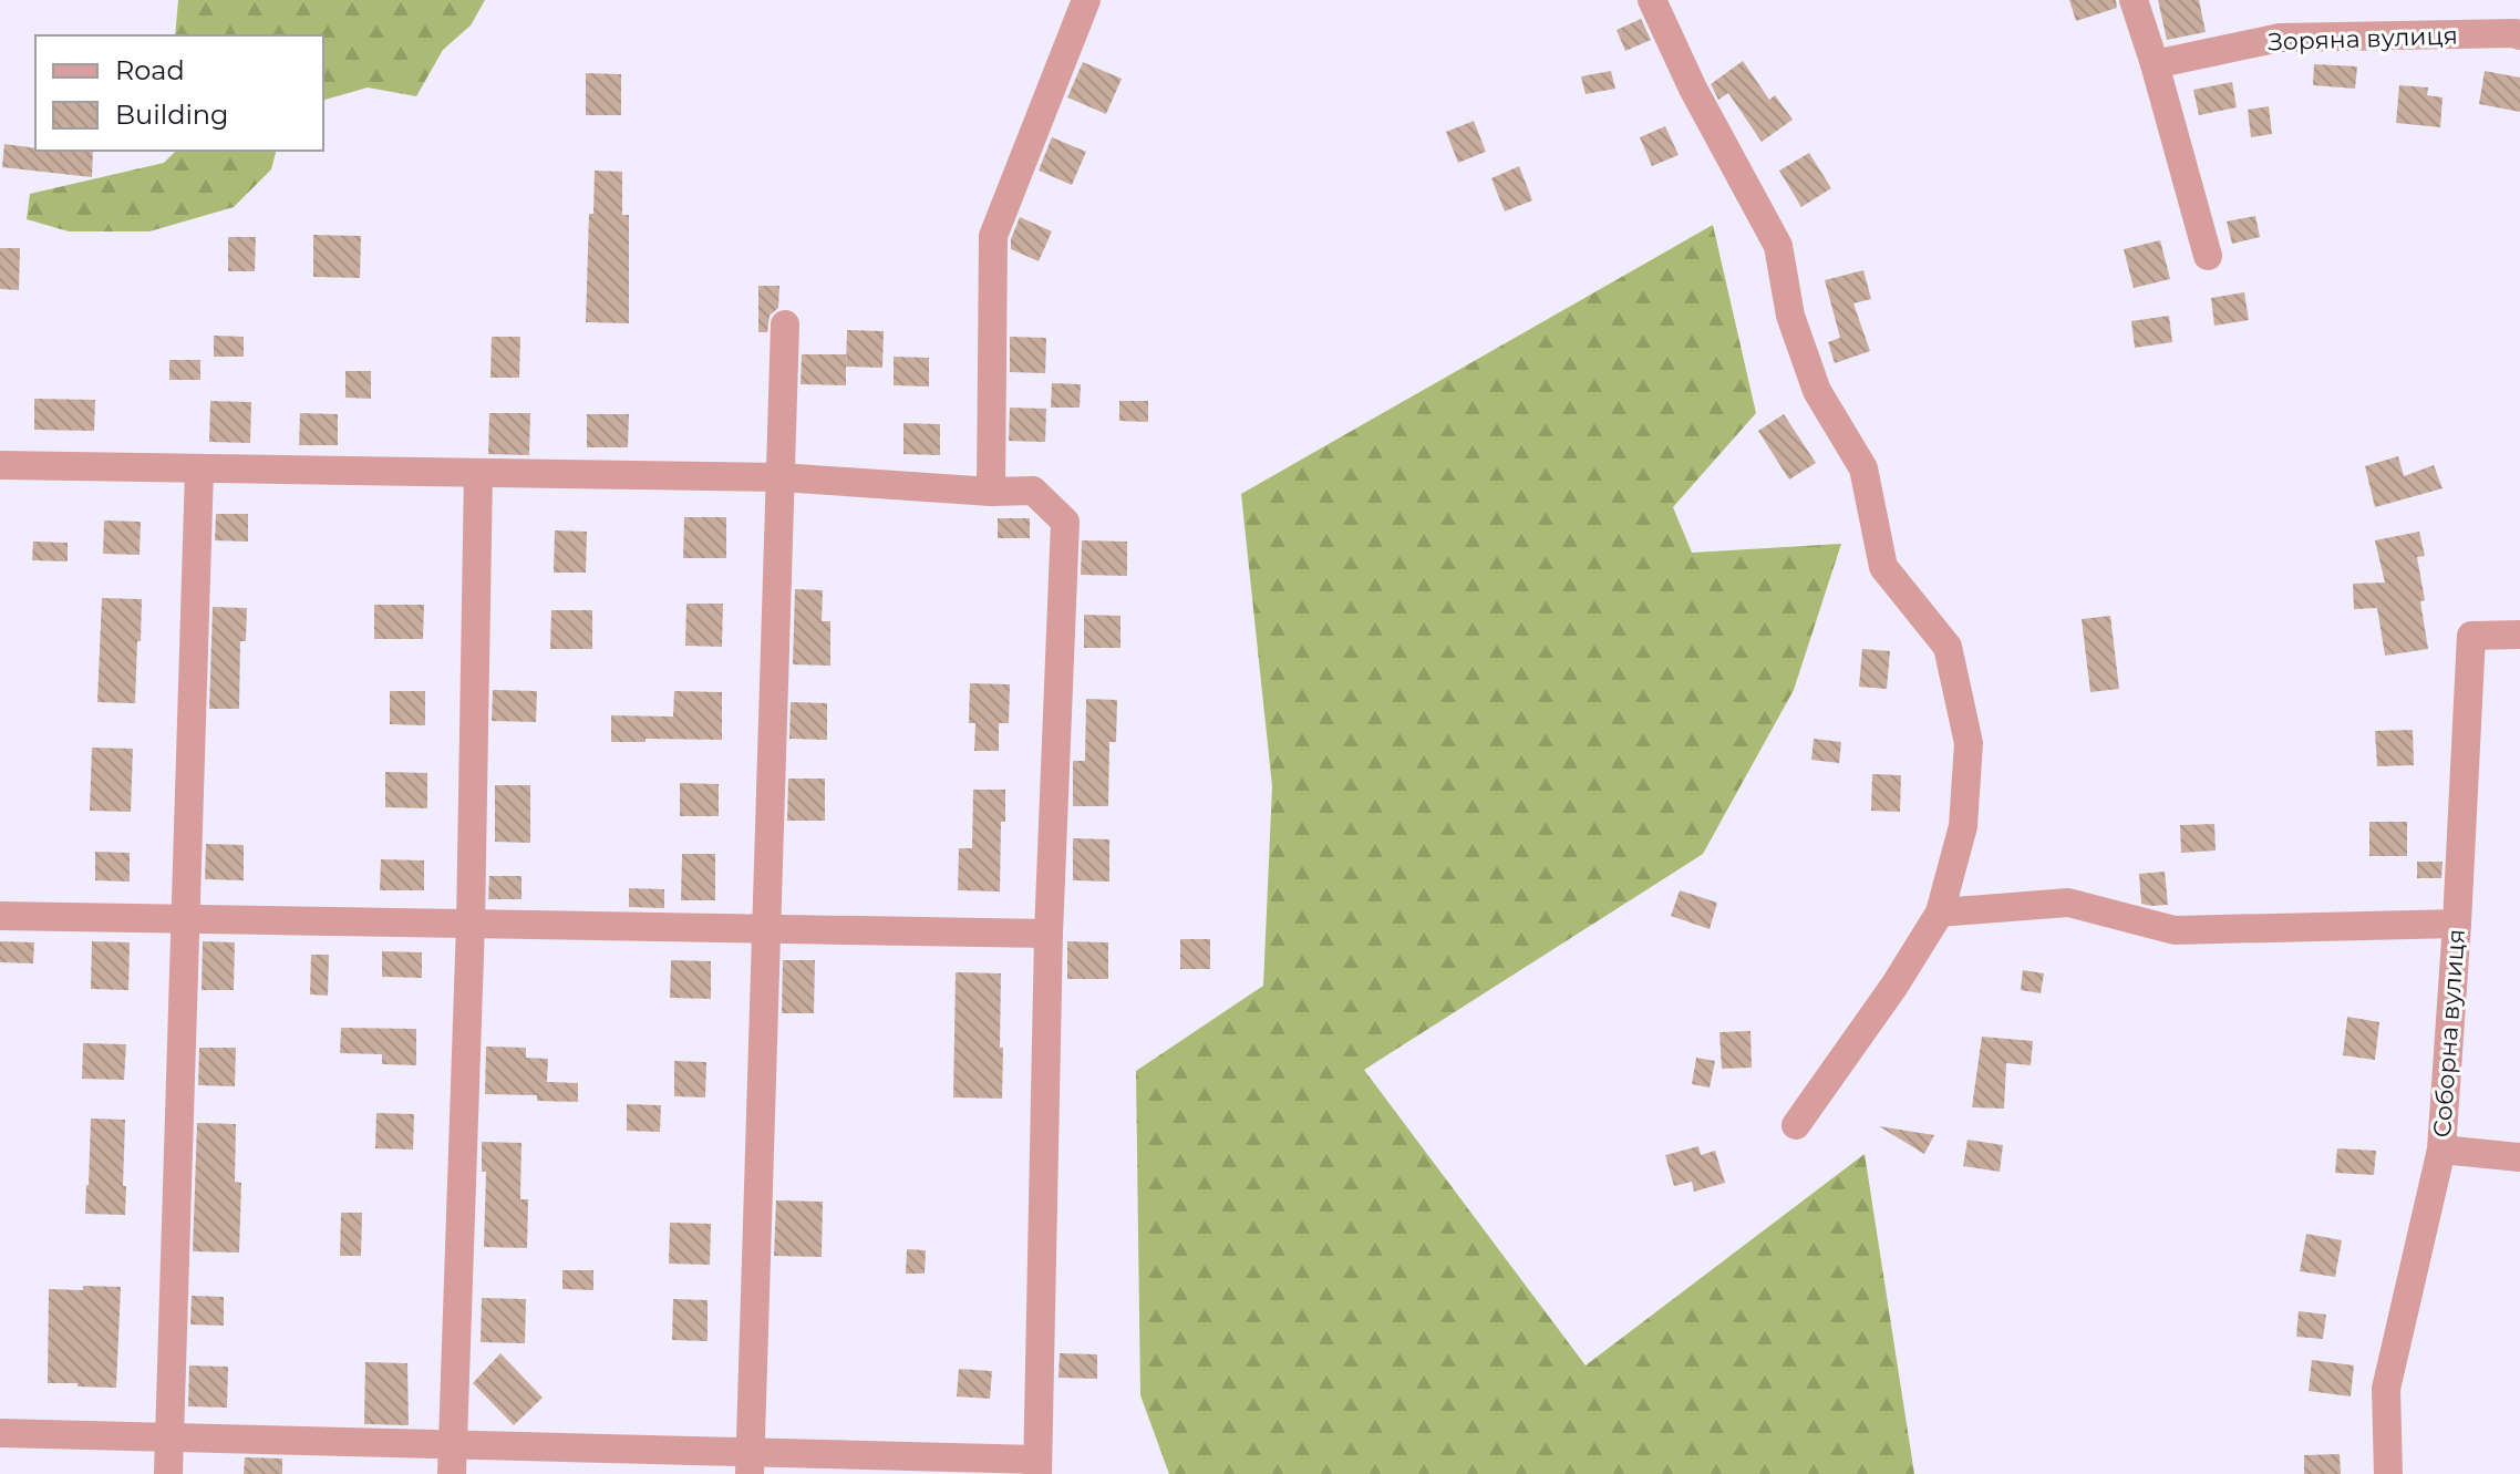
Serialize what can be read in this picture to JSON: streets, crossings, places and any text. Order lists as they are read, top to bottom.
{
  "streets": {
    "street": ["Зоряна вулиця", "Соборна вулиця"]
  },
  "legend": ["Road", "Building"]
}
